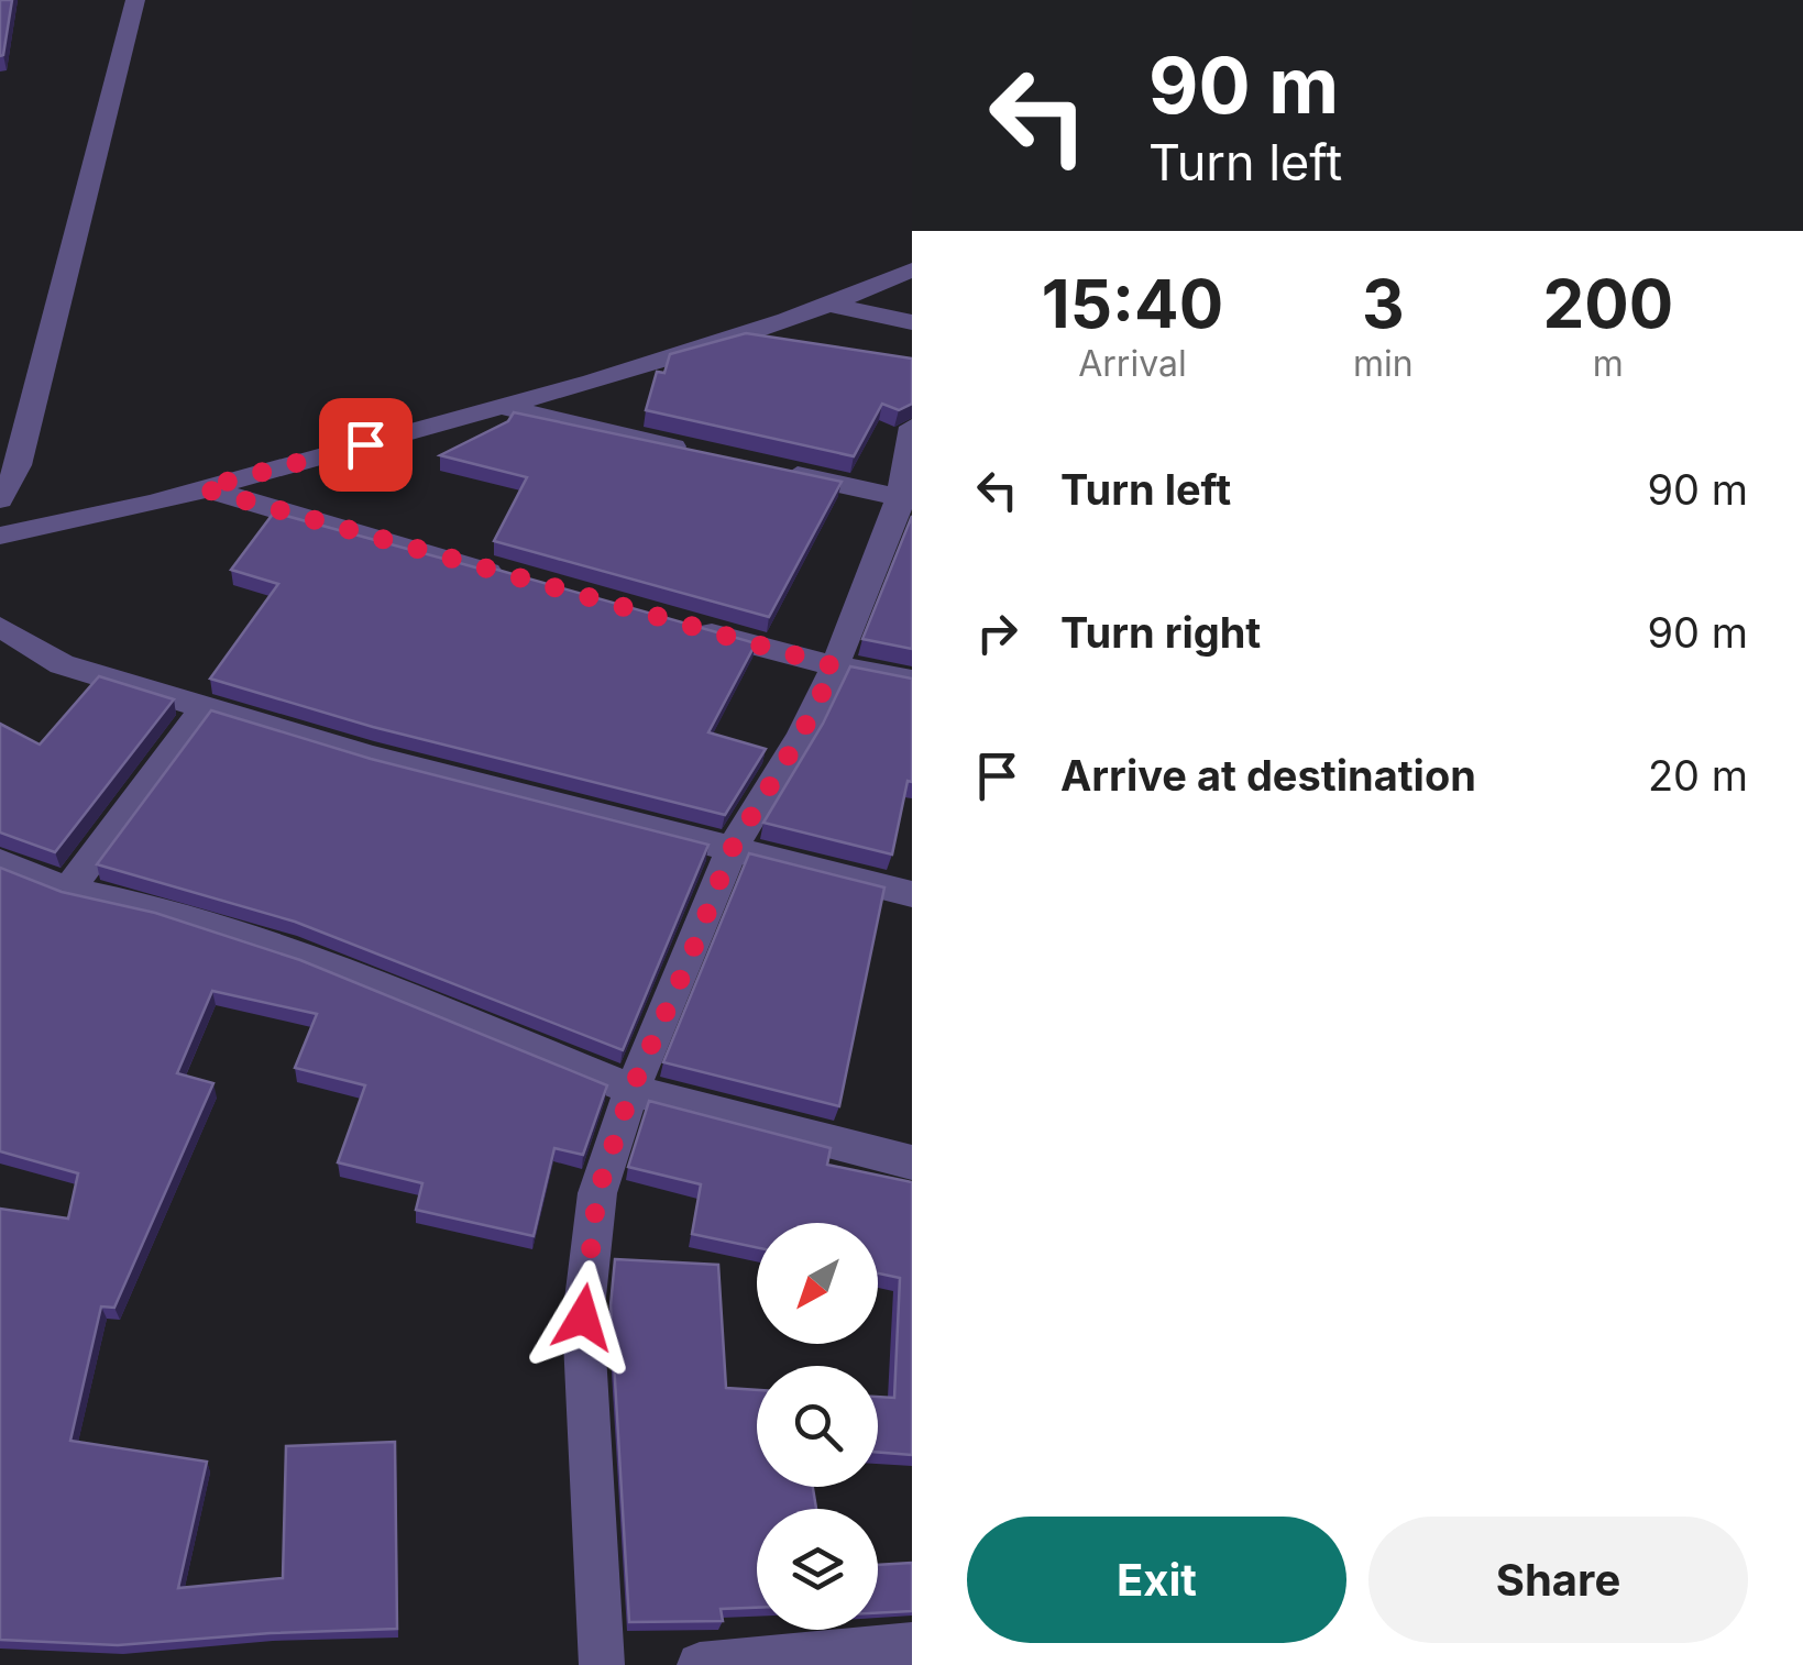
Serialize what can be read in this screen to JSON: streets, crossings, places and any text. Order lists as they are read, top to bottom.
{
  "north": "bottom left",
  "page": {
    "turn": ["90 m", "Turn left"],
    "eta": [
      "15:40",
      "Arrival",
      "3",
      "min",
      "200",
      "m"
    ],
    "list": [
      {
        "name": "Turn left",
        "value": "90 m"
      },
      {
        "name": "Turn right",
        "value": "90 m"
      },
      {
        "name": "Arrive at destination",
        "value": "20 m"
      }
    ],
    "buttons": ["Exit", "Share"]
  }
}
